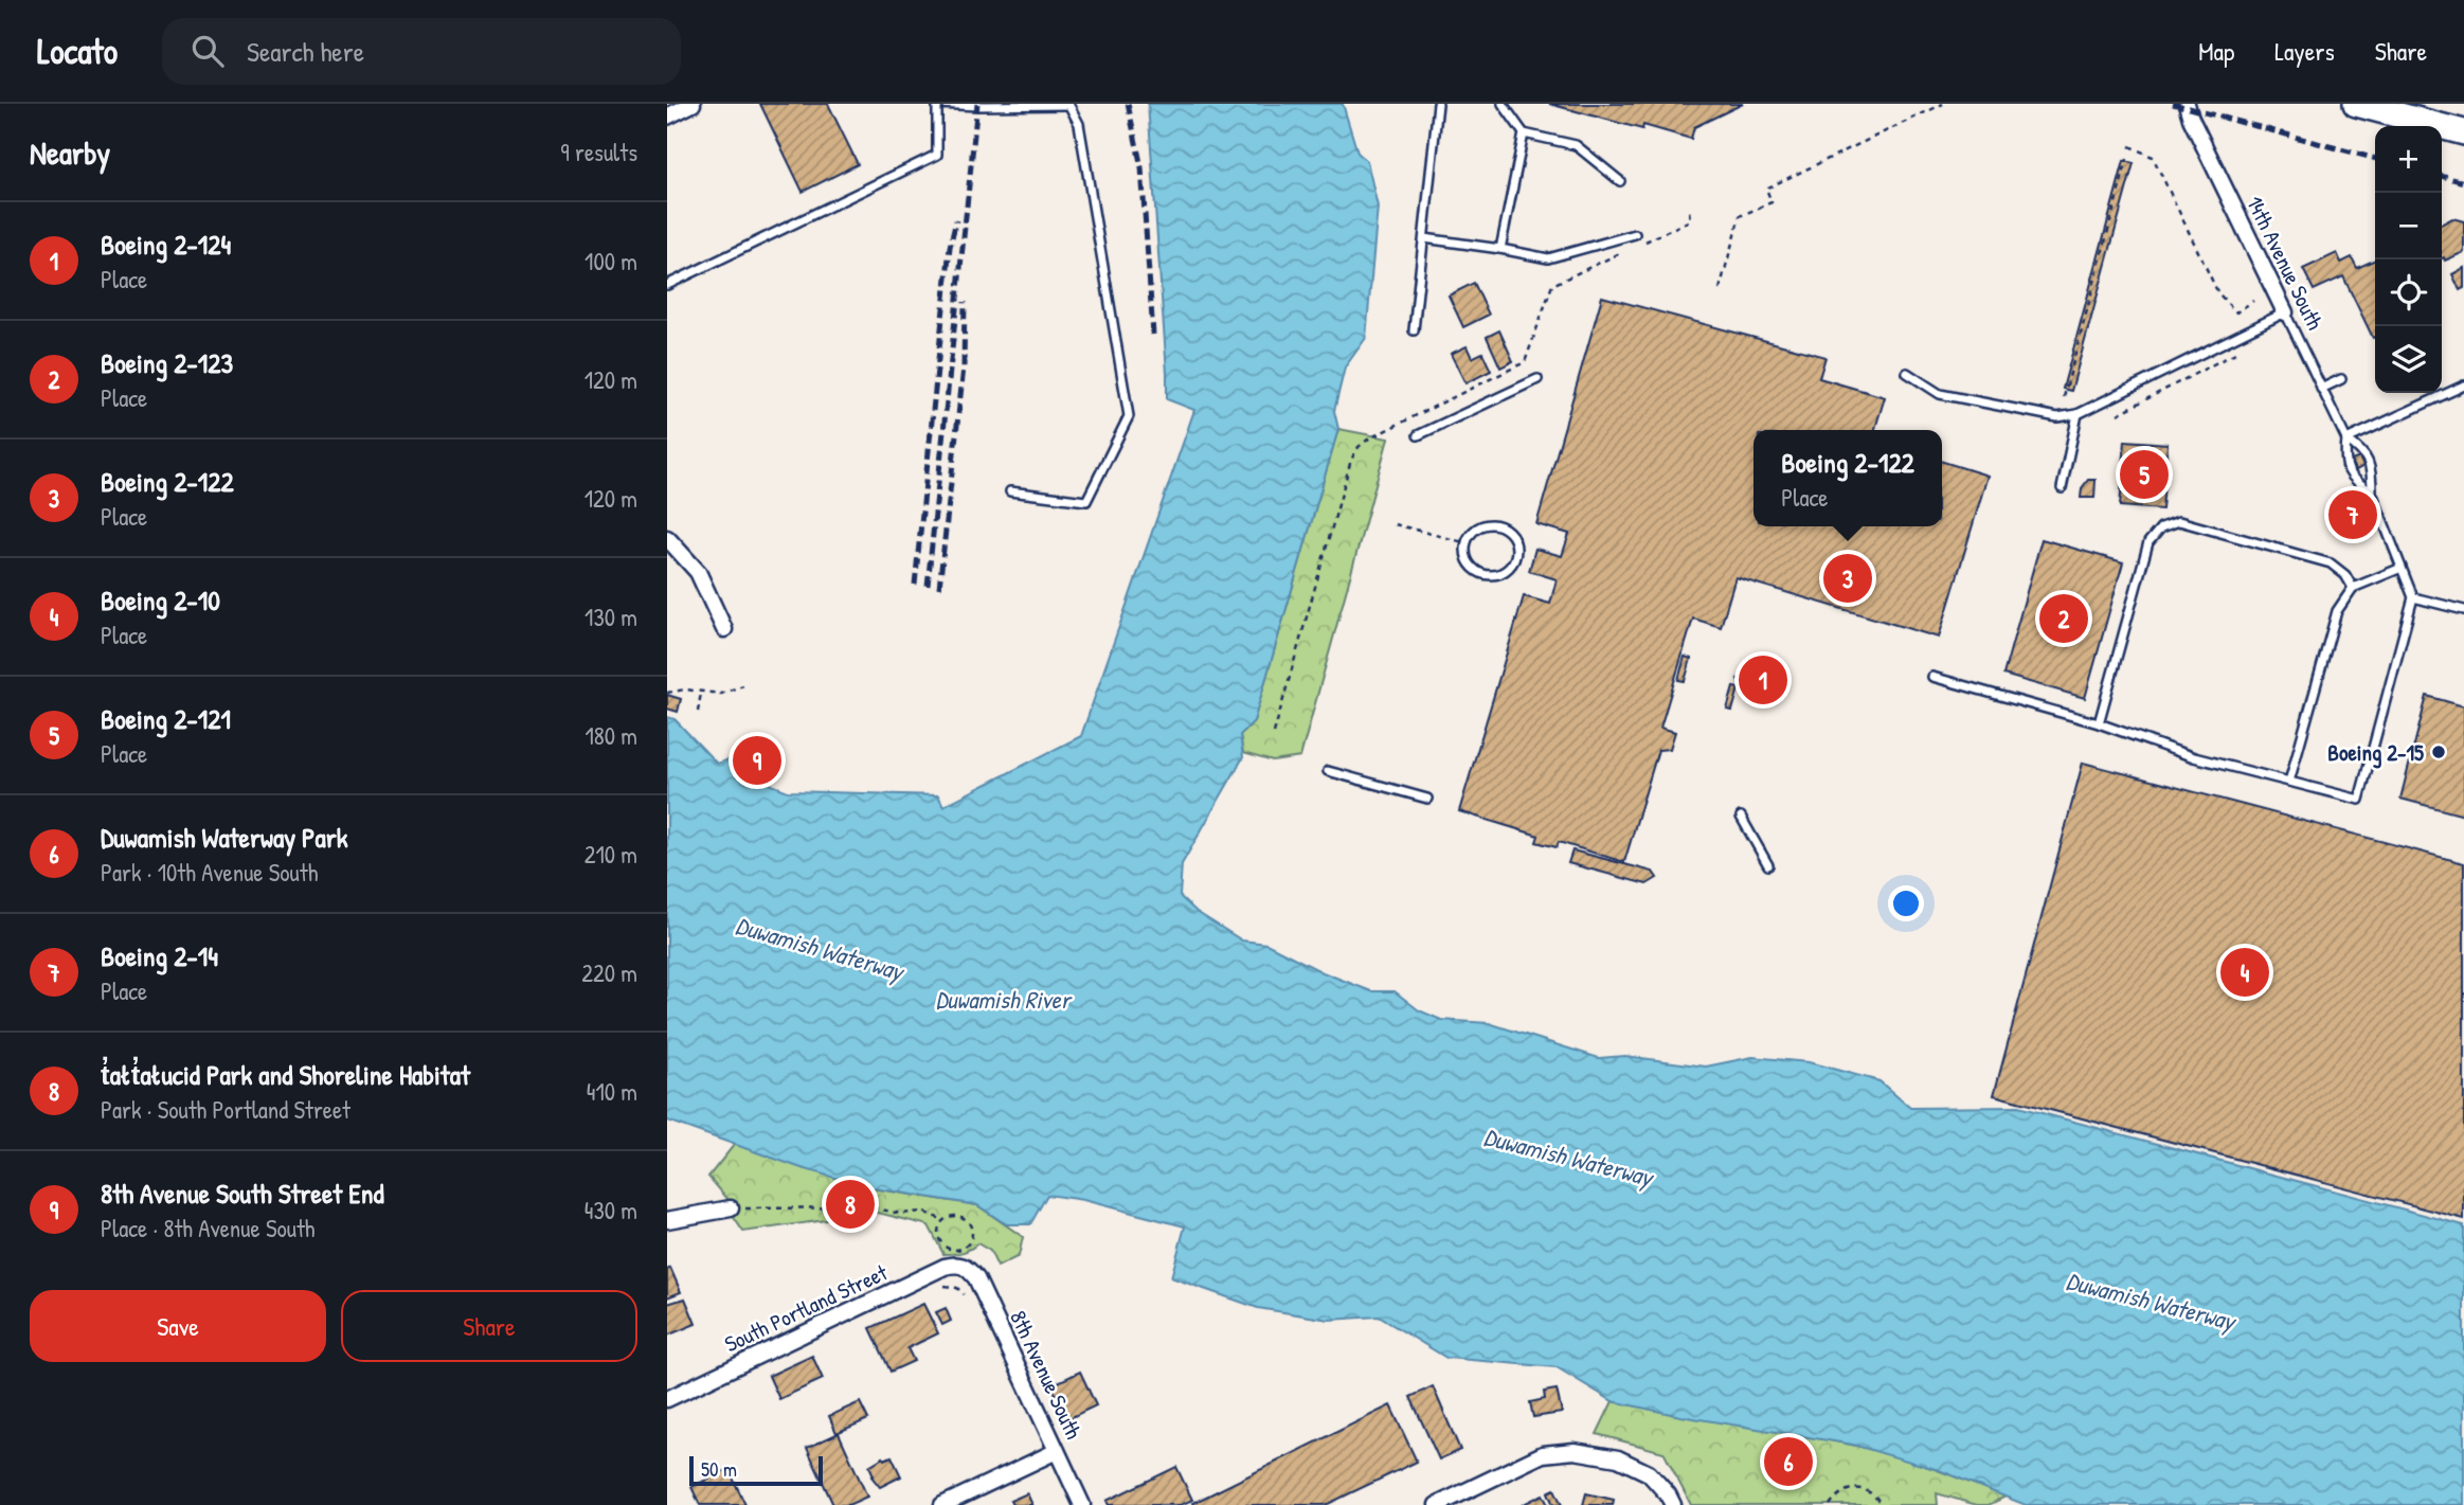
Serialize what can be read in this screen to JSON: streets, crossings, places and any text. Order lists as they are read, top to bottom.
{
  "streets": {
    "street": ["14th Avenue South", "South Portland Street", "8th Avenue South"]
  },
  "crossings": [
    ["South Portland Street", "8th Avenue South"]
  ],
  "water": ["Duwamish Waterway", "Duwamish River"],
  "places": ["Boeing 2-15"],
  "scale_bar": "50 m",
  "page": {
    "header": "Locato",
    "search": "Search here",
    "nav": ["Map", "Layers", "Share"],
    "heading": ["Nearby", "9 results"],
    "map_buttons": ["+", "−"],
    "list": [
      {
        "mark": "1",
        "name": "Boeing 2-124",
        "note": "Place",
        "value": "100 m"
      },
      {
        "mark": "2",
        "name": "Boeing 2-123",
        "note": "Place",
        "value": "120 m"
      },
      {
        "mark": "3",
        "name": "Boeing 2-122",
        "note": "Place",
        "value": "120 m"
      },
      {
        "mark": "4",
        "name": "Boeing 2-10",
        "note": "Place",
        "value": "130 m"
      },
      {
        "mark": "5",
        "name": "Boeing 2-121",
        "note": "Place",
        "value": "180 m"
      },
      {
        "mark": "6",
        "name": "Duwamish Waterway Park",
        "note": "Park · 10th Avenue South",
        "value": "210 m"
      },
      {
        "mark": "7",
        "name": "Boeing 2-14",
        "note": "Place",
        "value": "220 m"
      },
      {
        "mark": "8",
        "name": "t̓ałt̓ałucid Park and Shoreline Habitat",
        "note": "Park · South Portland Street",
        "value": "410 m"
      },
      {
        "mark": "9",
        "name": "8th Avenue South Street End",
        "note": "Place · 8th Avenue South",
        "value": "430 m"
      }
    ],
    "popup": ["Boeing 2-122", "Place"],
    "pins": [
      "5",
      "7",
      "3",
      "2",
      "1",
      "9",
      "4",
      "8",
      "6"
    ],
    "buttons": ["Save", "Share"],
    "scale": "50 m"
  }
}
